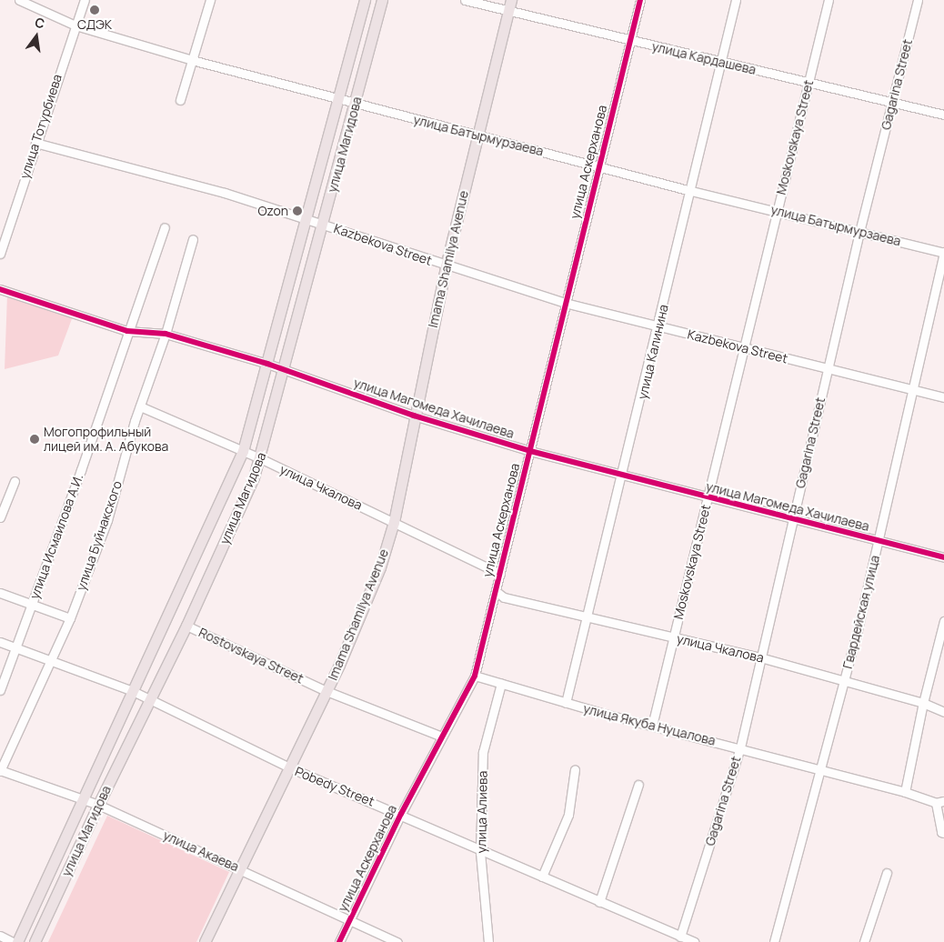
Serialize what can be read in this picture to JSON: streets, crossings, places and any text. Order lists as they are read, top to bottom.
{
  "streets": {
    "main road": ["улица Магидова", "Imama Shamilya Avenue"],
    "street": [
      "улица Кардашева",
      "Gagarina Street",
      "улица Тотурбиева",
      "улица Батырмурзаева",
      "Moskovskaya Street",
      "улица Аскерханова",
      "Kazbekova Street",
      "улица Калинина",
      "улица Магомеда Хачилаева",
      "улица Чкалова",
      "улица Буйнакского",
      "улица Исмаилова А.И.",
      "Гвардейская улица",
      "Rostovskaya Street",
      "улица Якуба Нуцалова",
      "Pobedy Street",
      "улица Алиева",
      "улица Акаева"
    ]
  },
  "crossings": [
    ["улица Кардашева", "Gagarina Street"],
    ["улица Кардашева", "Moskovskaya Street"],
    ["улица Кардашева", "улица Аскерханова"],
    ["улица Кардашева", "Imama Shamilya Avenue"],
    ["улица Кардашева", "улица Калинина"],
    ["Gagarina Street", "улица Батырмурзаева"],
    ["Gagarina Street", "Kazbekova Street"],
    ["Gagarina Street", "улица Магомеда Хачилаева"],
    ["Gagarina Street", "улица Чкалова"],
    ["Gagarina Street", "улица Якуба Нуцалова"],
    ["Gagarina Street", "Pobedy Street"],
    ["улица Тотурбиева", "улица Батырмурзаева"],
    ["улица Тотурбиева", "Kazbekova Street"],
    ["улица Батырмурзаева", "Moskovskaya Street"],
    ["улица Батырмурзаева", "улица Магидова"],
    ["улица Батырмурзаева", "улица Аскерханова"],
    ["улица Батырмурзаева", "Imama Shamilya Avenue"],
    ["улица Батырмурзаева", "улица Калинина"],
    ["улица Батырмурзаева", "Гвардейская улица"],
    ["Moskovskaya Street", "Kazbekova Street"],
    ["Moskovskaya Street", "улица Магомеда Хачилаева"],
    ["Moskovskaya Street", "улица Чкалова"],
    ["Moskovskaya Street", "улица Якуба Нуцалова"],
    ["улица Магидова", "Kazbekova Street"],
    ["улица Магидова", "улица Магомеда Хачилаева"],
    ["улица Магидова", "улица Чкалова"],
    ["улица Магидова", "Rostovskaya Street"],
    ["улица Магидова", "Pobedy Street"],
    ["улица Магидова", "улица Акаева"],
    ["улица Аскерханова", "Kazbekova Street"],
    ["улица Аскерханова", "улица Магомеда Хачилаева"],
    ["улица Аскерханова", "улица Чкалова"],
    ["улица Аскерханова", "Rostovskaya Street"],
    ["улица Аскерханова", "улица Якуба Нуцалова"],
    ["улица Аскерханова", "Pobedy Street"],
    ["улица Аскерханова", "улица Акаева"],
    ["Kazbekova Street", "Imama Shamilya Avenue"],
    ["Kazbekova Street", "улица Калинина"],
    ["Kazbekova Street", "Гвардейская улица"],
    ["Imama Shamilya Avenue", "улица Магомеда Хачилаева"],
    ["Imama Shamilya Avenue", "улица Чкалова"],
    ["Imama Shamilya Avenue", "Rostovskaya Street"],
    ["Imama Shamilya Avenue", "Pobedy Street"],
    ["Imama Shamilya Avenue", "улица Акаева"],
    ["улица Калинина", "улица Магомеда Хачилаева"],
    ["улица Калинина", "улица Чкалова"],
    ["улица Калинина", "улица Якуба Нуцалова"],
    ["улица Магомеда Хачилаева", "улица Буйнакского"],
    ["улица Магомеда Хачилаева", "улица Исмаилова А.И."],
    ["улица Магомеда Хачилаева", "Гвардейская улица"],
    ["улица Чкалова", "улица Буйнакского"],
    ["улица Чкалова", "Гвардейская улица"],
    ["улица Буйнакского", "Pobedy Street"],
    ["улица Буйнакского", "улица Акаева"],
    ["улица Исмаилова А.И.", "Pobedy Street"],
    ["Гвардейская улица", "улица Якуба Нуцалова"],
    ["улица Якуба Нуцалова", "улица Алиева"],
    ["Pobedy Street", "улица Алиева"]
  ],
  "places": ["СДЭК", "Ozon", "Могопрофильный лицей им. А. Абукова"],
  "north": "top"
}
